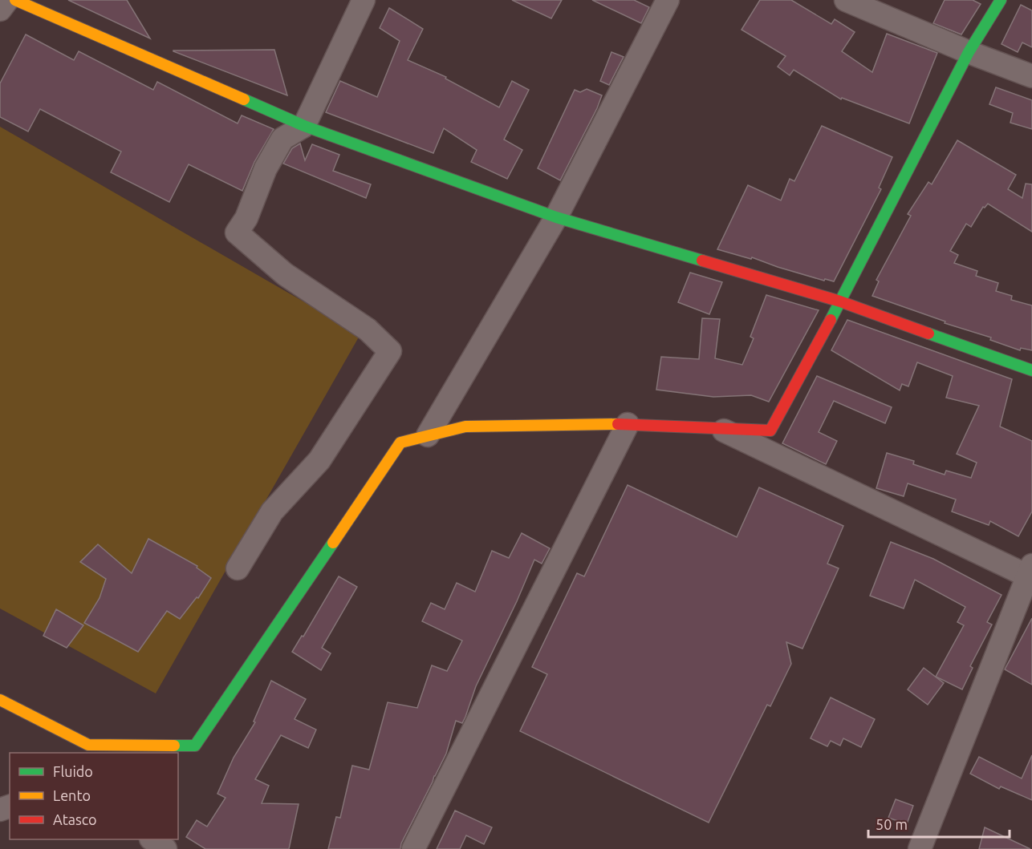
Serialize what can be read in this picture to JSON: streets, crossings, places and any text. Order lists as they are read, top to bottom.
{
  "legend": ["Fluido", "Lento", "Atasco"],
  "scale_bar": "50 m"
}
